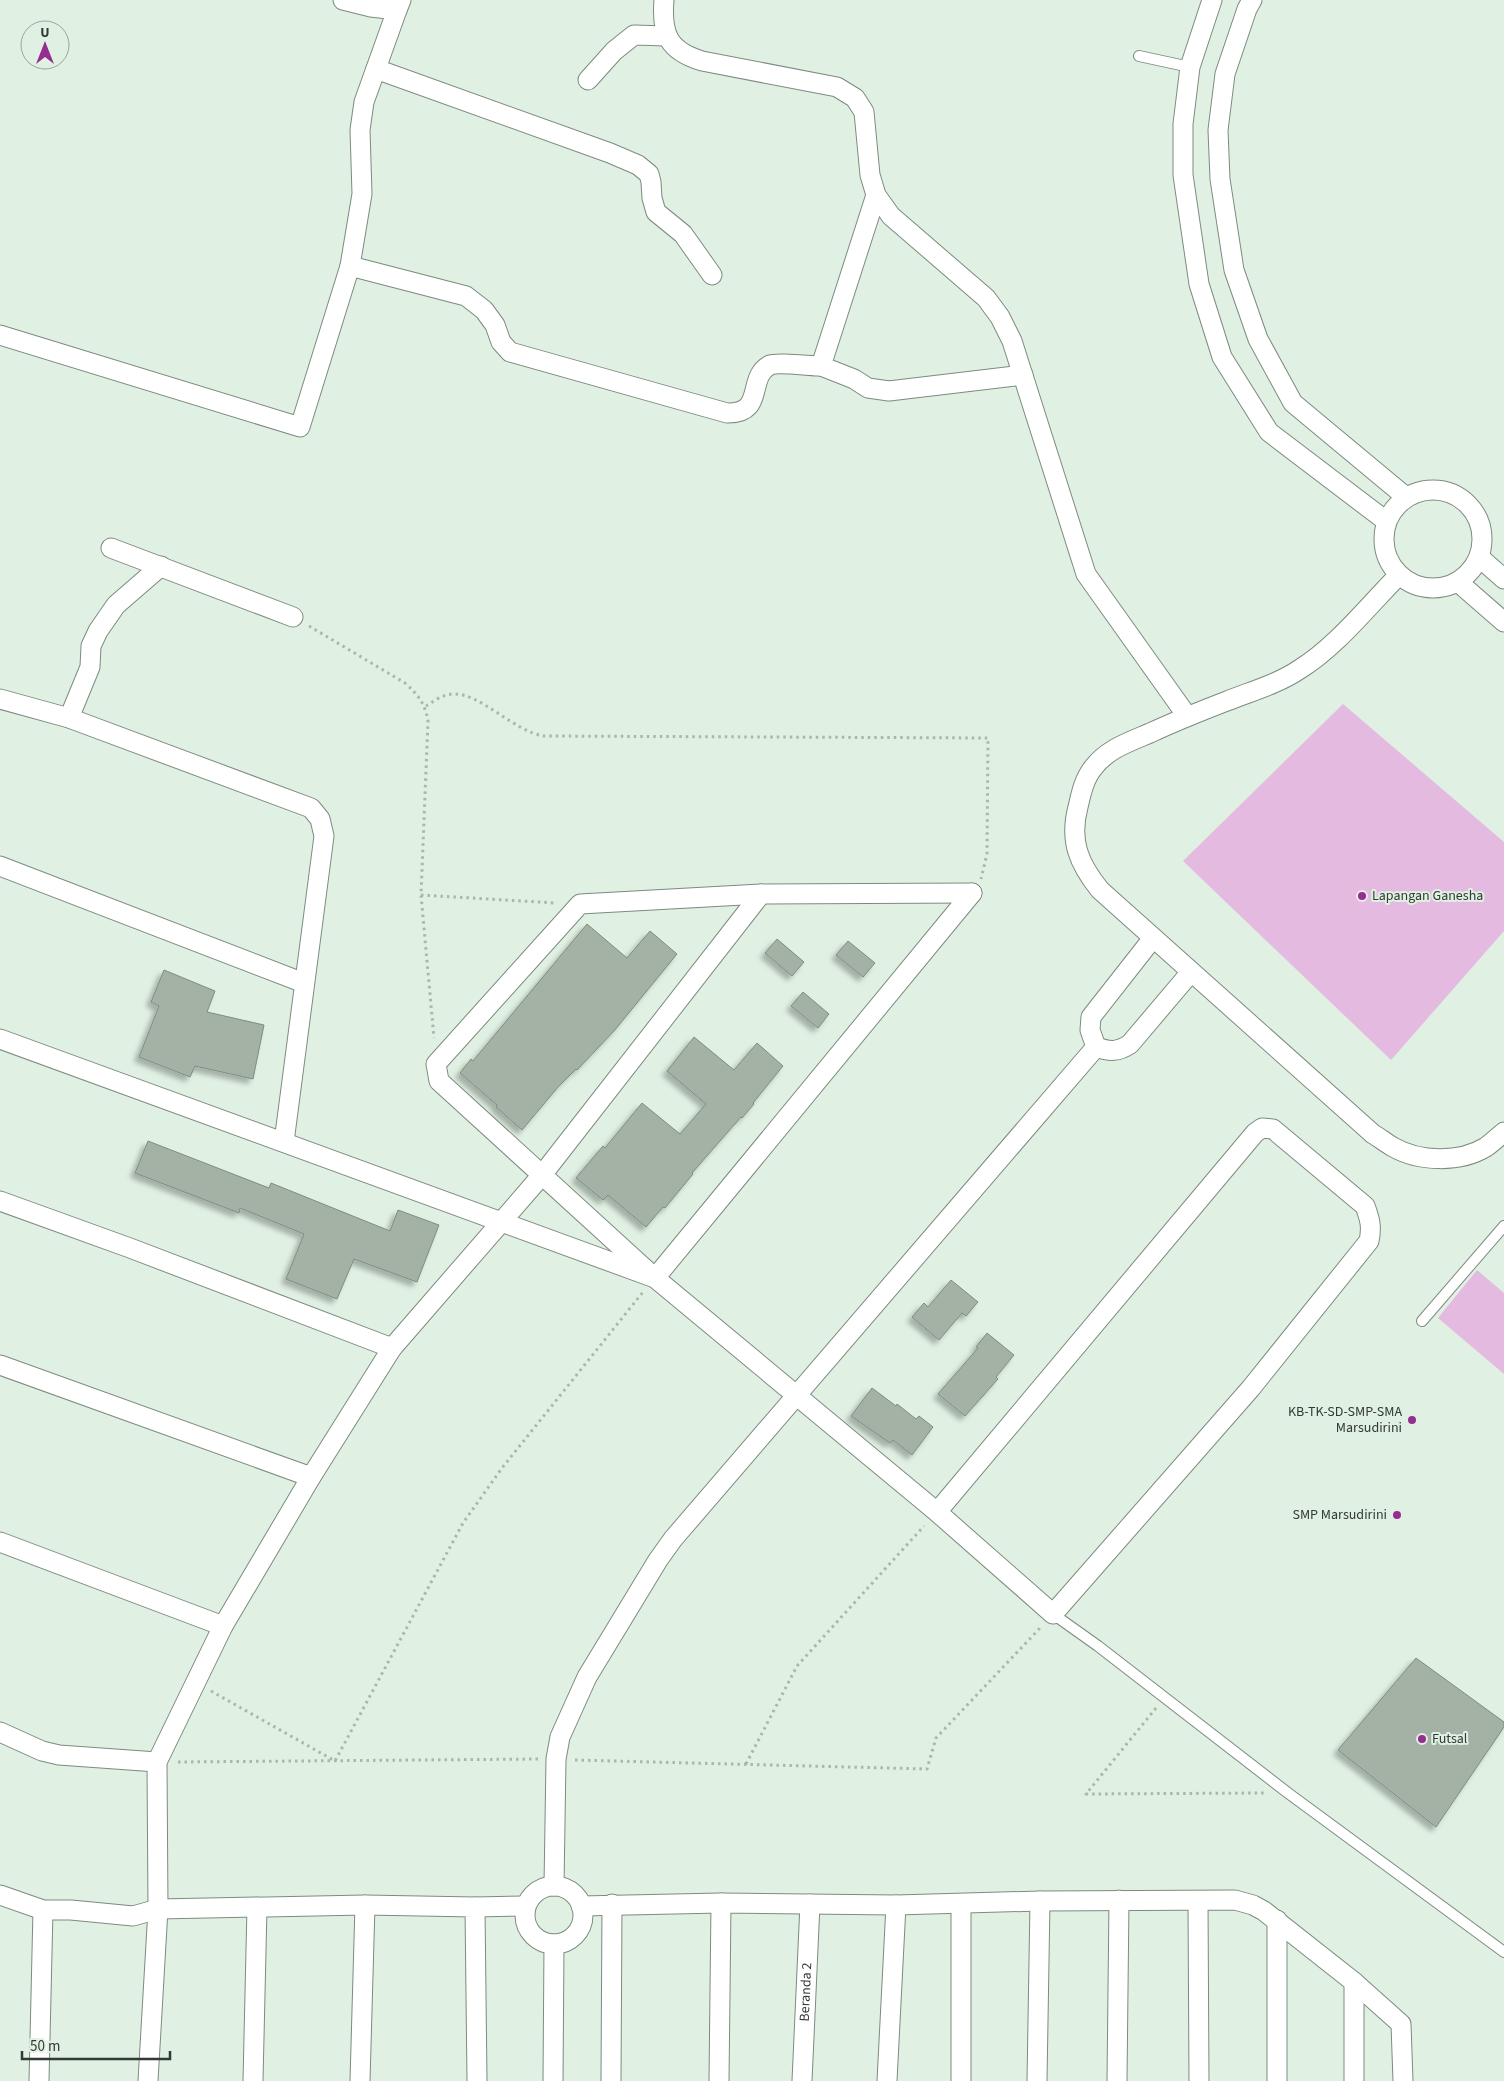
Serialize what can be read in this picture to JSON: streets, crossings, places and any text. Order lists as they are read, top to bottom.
{
  "streets": {
    "street": ["Beranda 2"]
  },
  "places": [
    "Lapangan Ganesha",
    "KB-TK-SD-SMP-SMA Marsudirini",
    "SMP Marsudirini",
    "Futsal"
  ],
  "scale_bar": "50 m",
  "north": "top"
}
